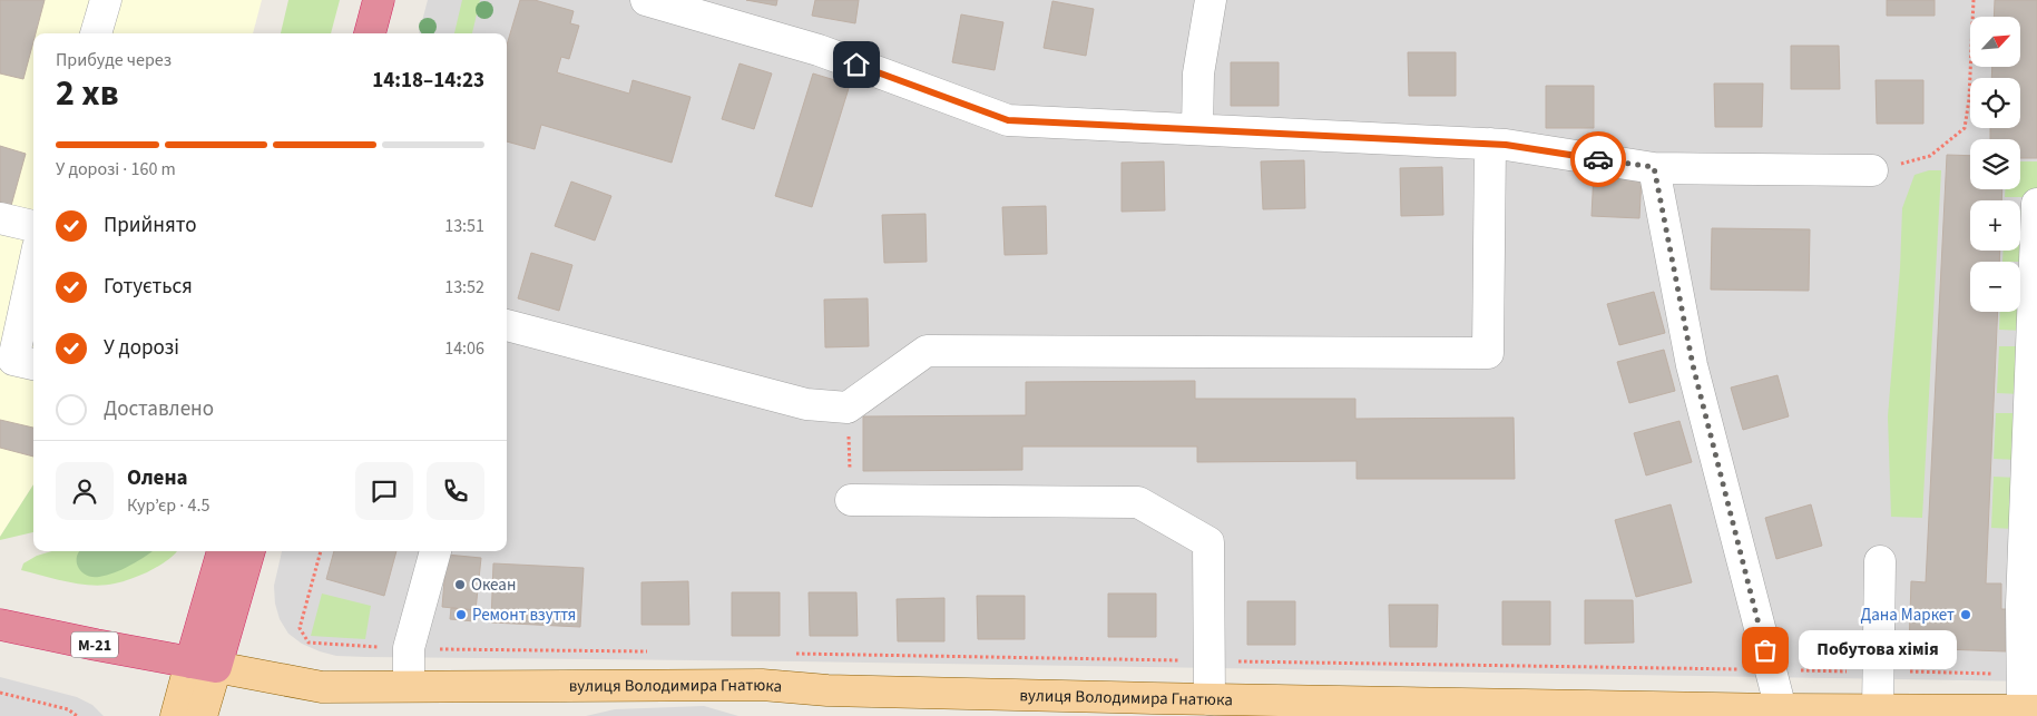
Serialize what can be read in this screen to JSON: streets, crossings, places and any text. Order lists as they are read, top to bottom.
{
  "streets": {
    "highway": ["М-21"],
    "main road": ["вулиця Володимира Гнатюка"]
  },
  "crossings": [
    ["М-21", "вулиця Володимира Гнатюка"]
  ],
  "places": [
    "Океан",
    "Ремонт взуття",
    "Дана Маркет",
    "Побутова хімія"
  ],
  "north": "top right",
  "page": {
    "map_buttons": ["+", "−"],
    "heading": ["2 хв", "Прибуде через", "14:18–14:23"],
    "panel": ["Олена", "Кур’єр · 4.5"],
    "bar": "У дорозі · 160 m",
    "list": [
      ["Прийнято", "13:51"],
      ["Готується", "13:52"],
      ["У дорозі", "14:06"],
      "Доставлено"
    ],
    "bubble": "Побутова хімія"
  }
}
